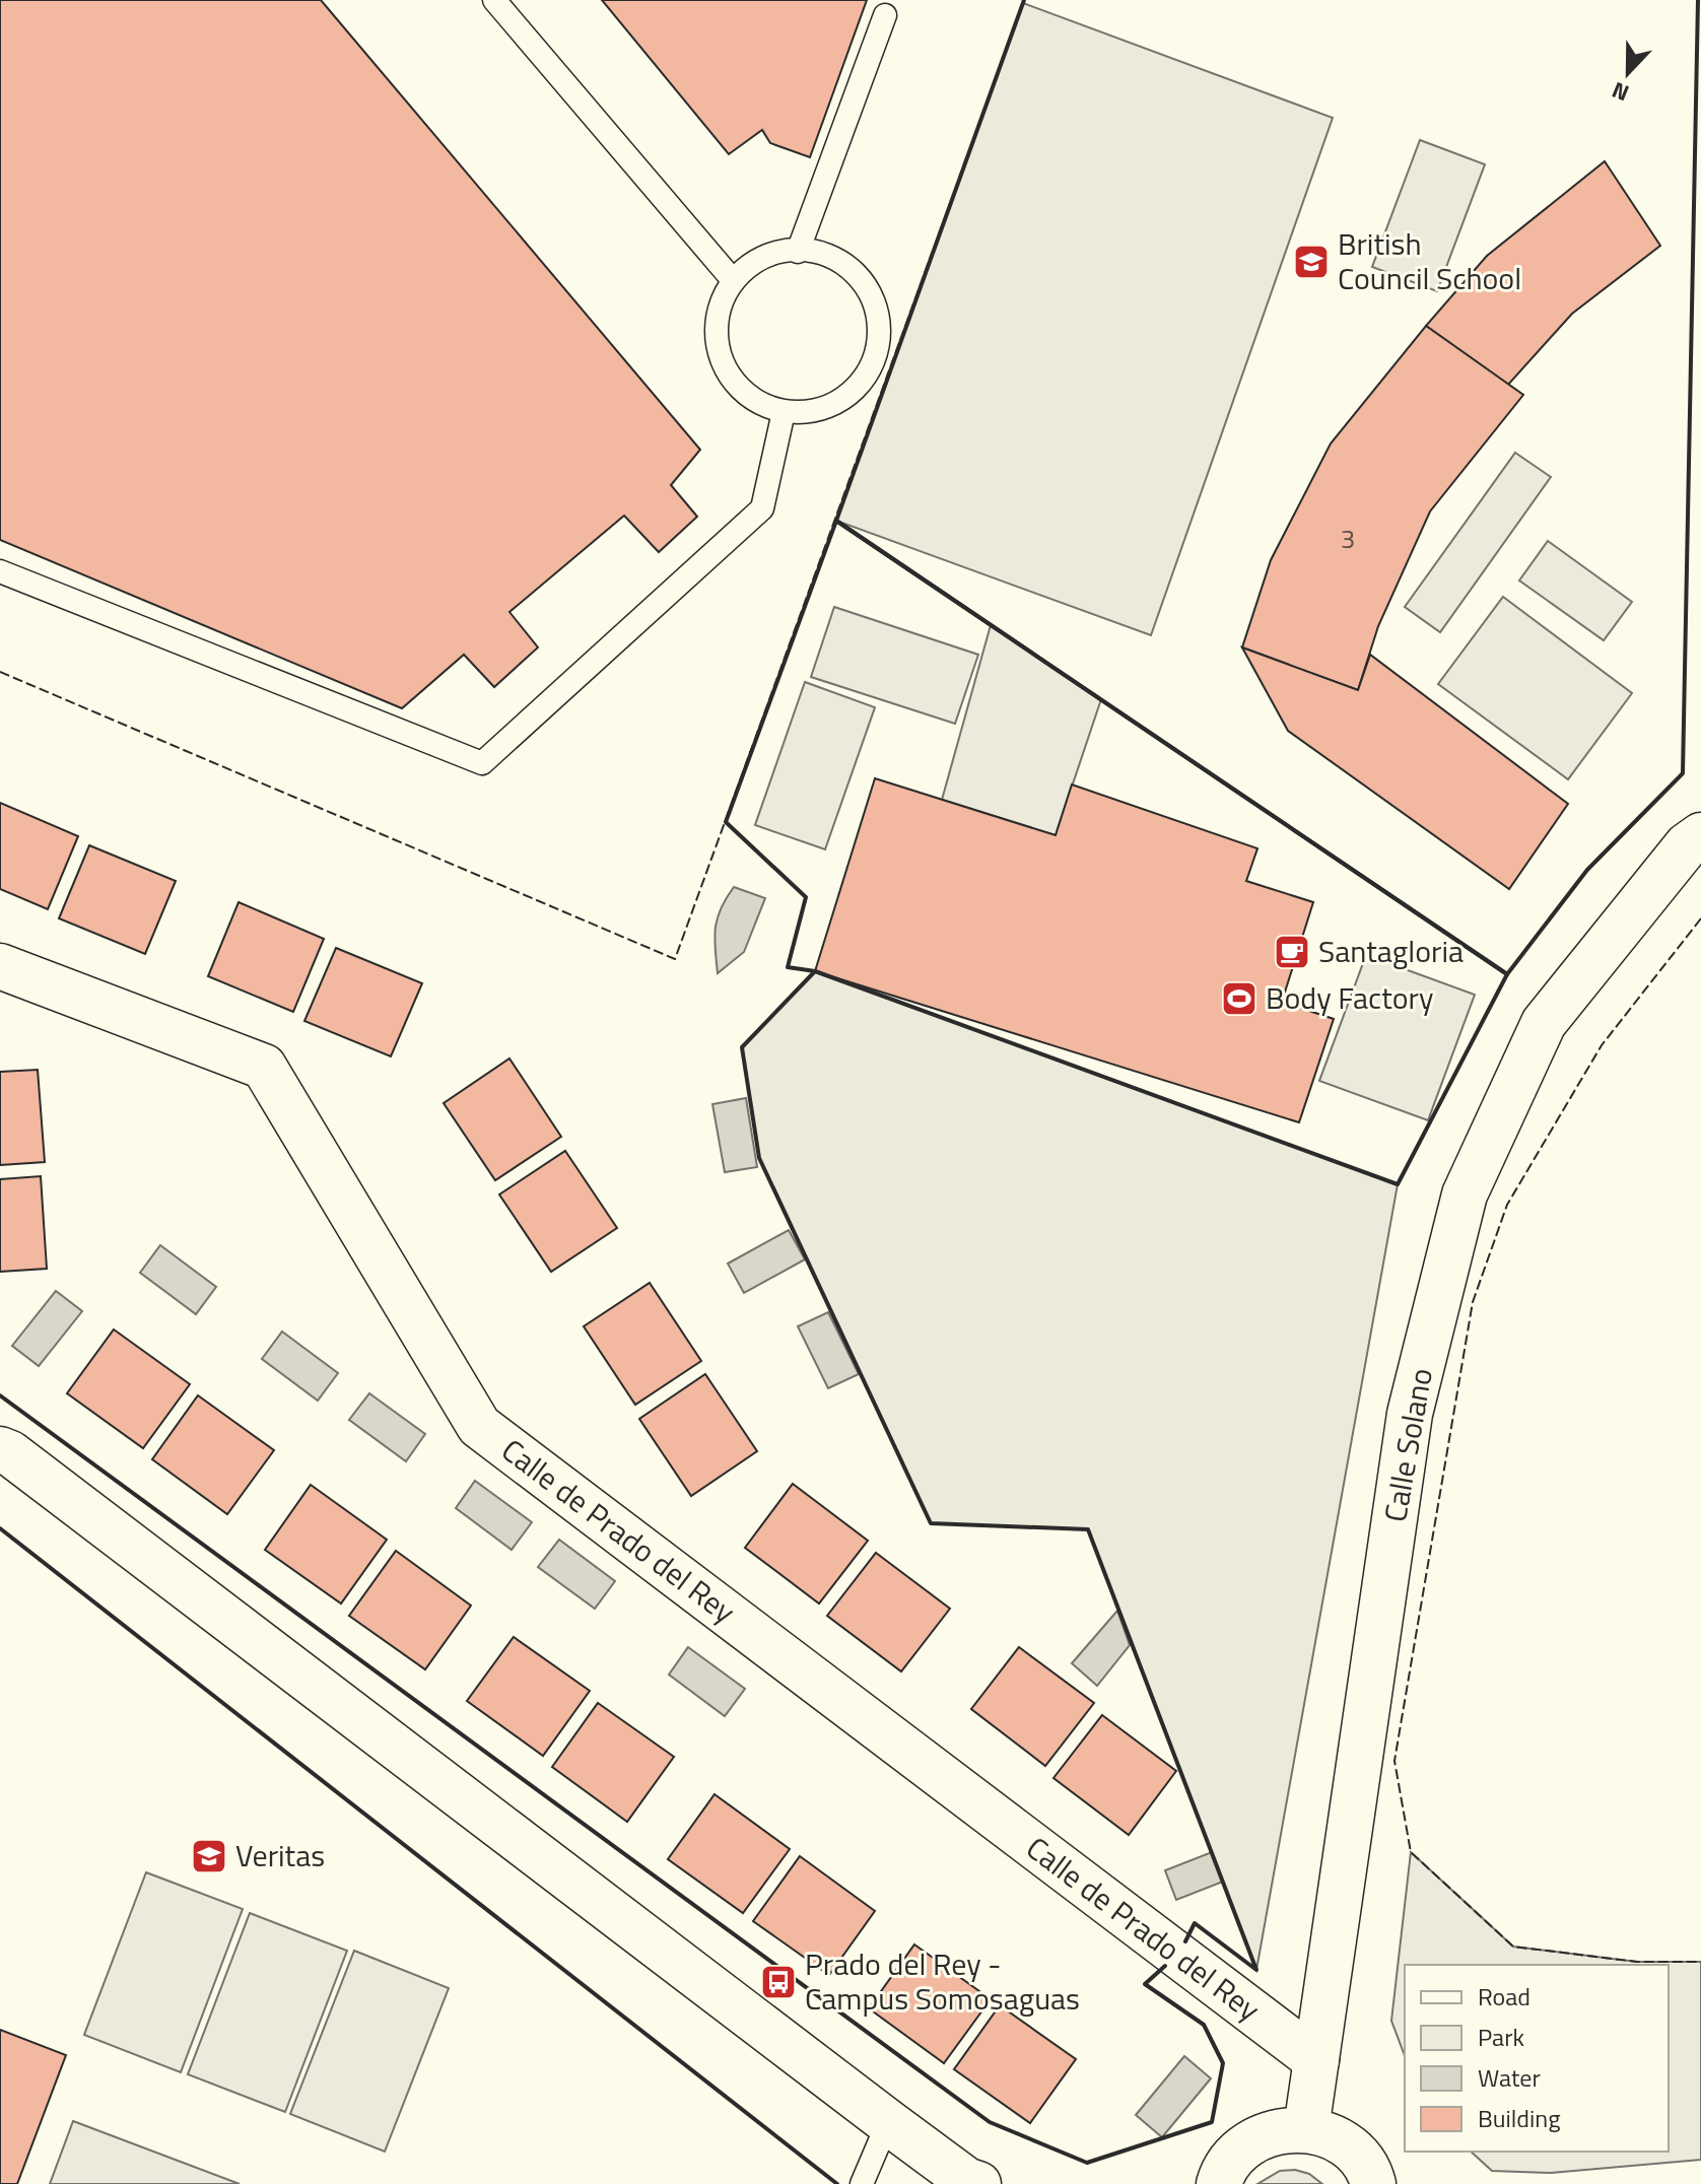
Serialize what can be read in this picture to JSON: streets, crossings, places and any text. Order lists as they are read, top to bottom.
{
  "streets": {
    "street": ["Calle Solano", "Calle de Prado del Rey"]
  },
  "crossings": [
    ["Calle Solano", "Calle de Prado del Rey"]
  ],
  "places": {
    "school or university": ["British Council School", "Veritas"],
    "cafe": ["Santagloria"],
    "sports": ["Body Factory"],
    "bus stop": ["Prado del Rey - Campus Somosaguas"]
  },
  "house_numbers": ["3"],
  "legend": [
    "Road",
    "Park",
    "Water",
    "Building"
  ],
  "north": "bottom"
}
